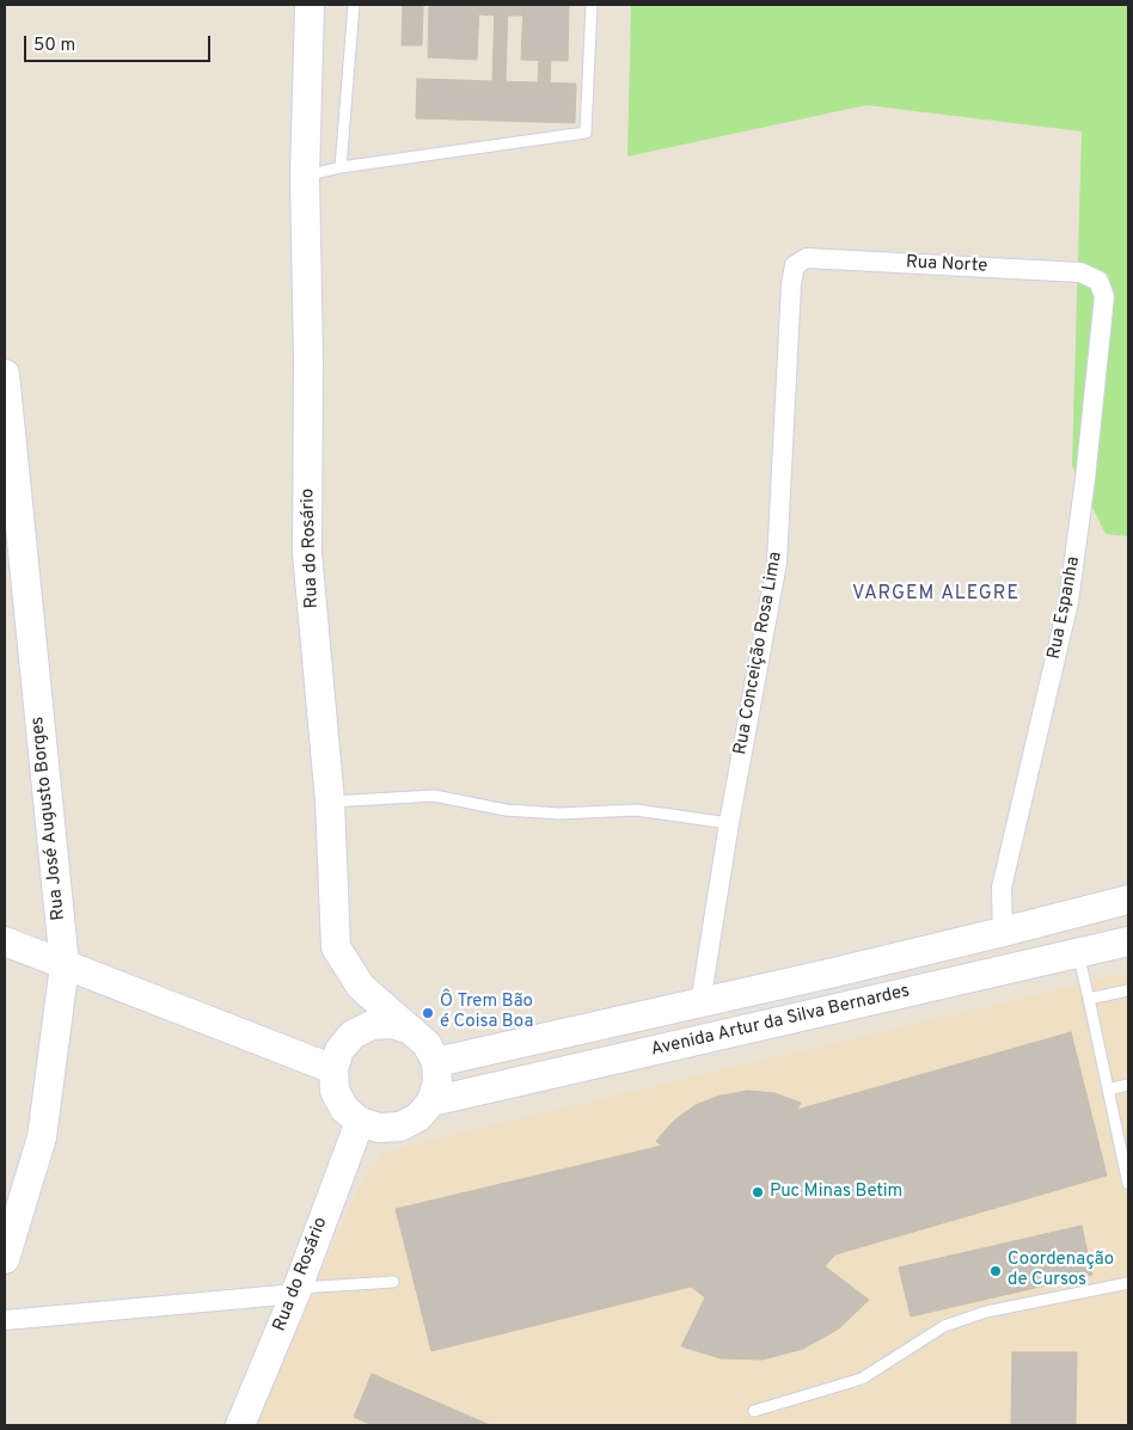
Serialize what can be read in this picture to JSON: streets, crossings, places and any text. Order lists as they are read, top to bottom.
{
  "streets": {
    "street": [
      "Rua Norte",
      "Rua do Rosário",
      "Rua Espanha",
      "Rua Conceição Rosa Lima",
      "Rua José Augusto Borges",
      "Avenida Artur da Silva Bernardes"
    ]
  },
  "crossings": [
    ["Rua Norte", "Rua Espanha"],
    ["Rua Norte", "Rua Conceição Rosa Lima"],
    ["Rua do Rosário", "Avenida Artur da Silva Bernardes"],
    ["Rua Espanha", "Avenida Artur da Silva Bernardes"],
    ["Rua Conceição Rosa Lima", "Avenida Artur da Silva Bernardes"]
  ],
  "districts": ["VARGEM ALEGRE"],
  "places": ["Ô Trem Bão é Coisa Boa", "Puc Minas Betim", "Coordenação de Cursos"],
  "scale_bar": "50 m"
}
